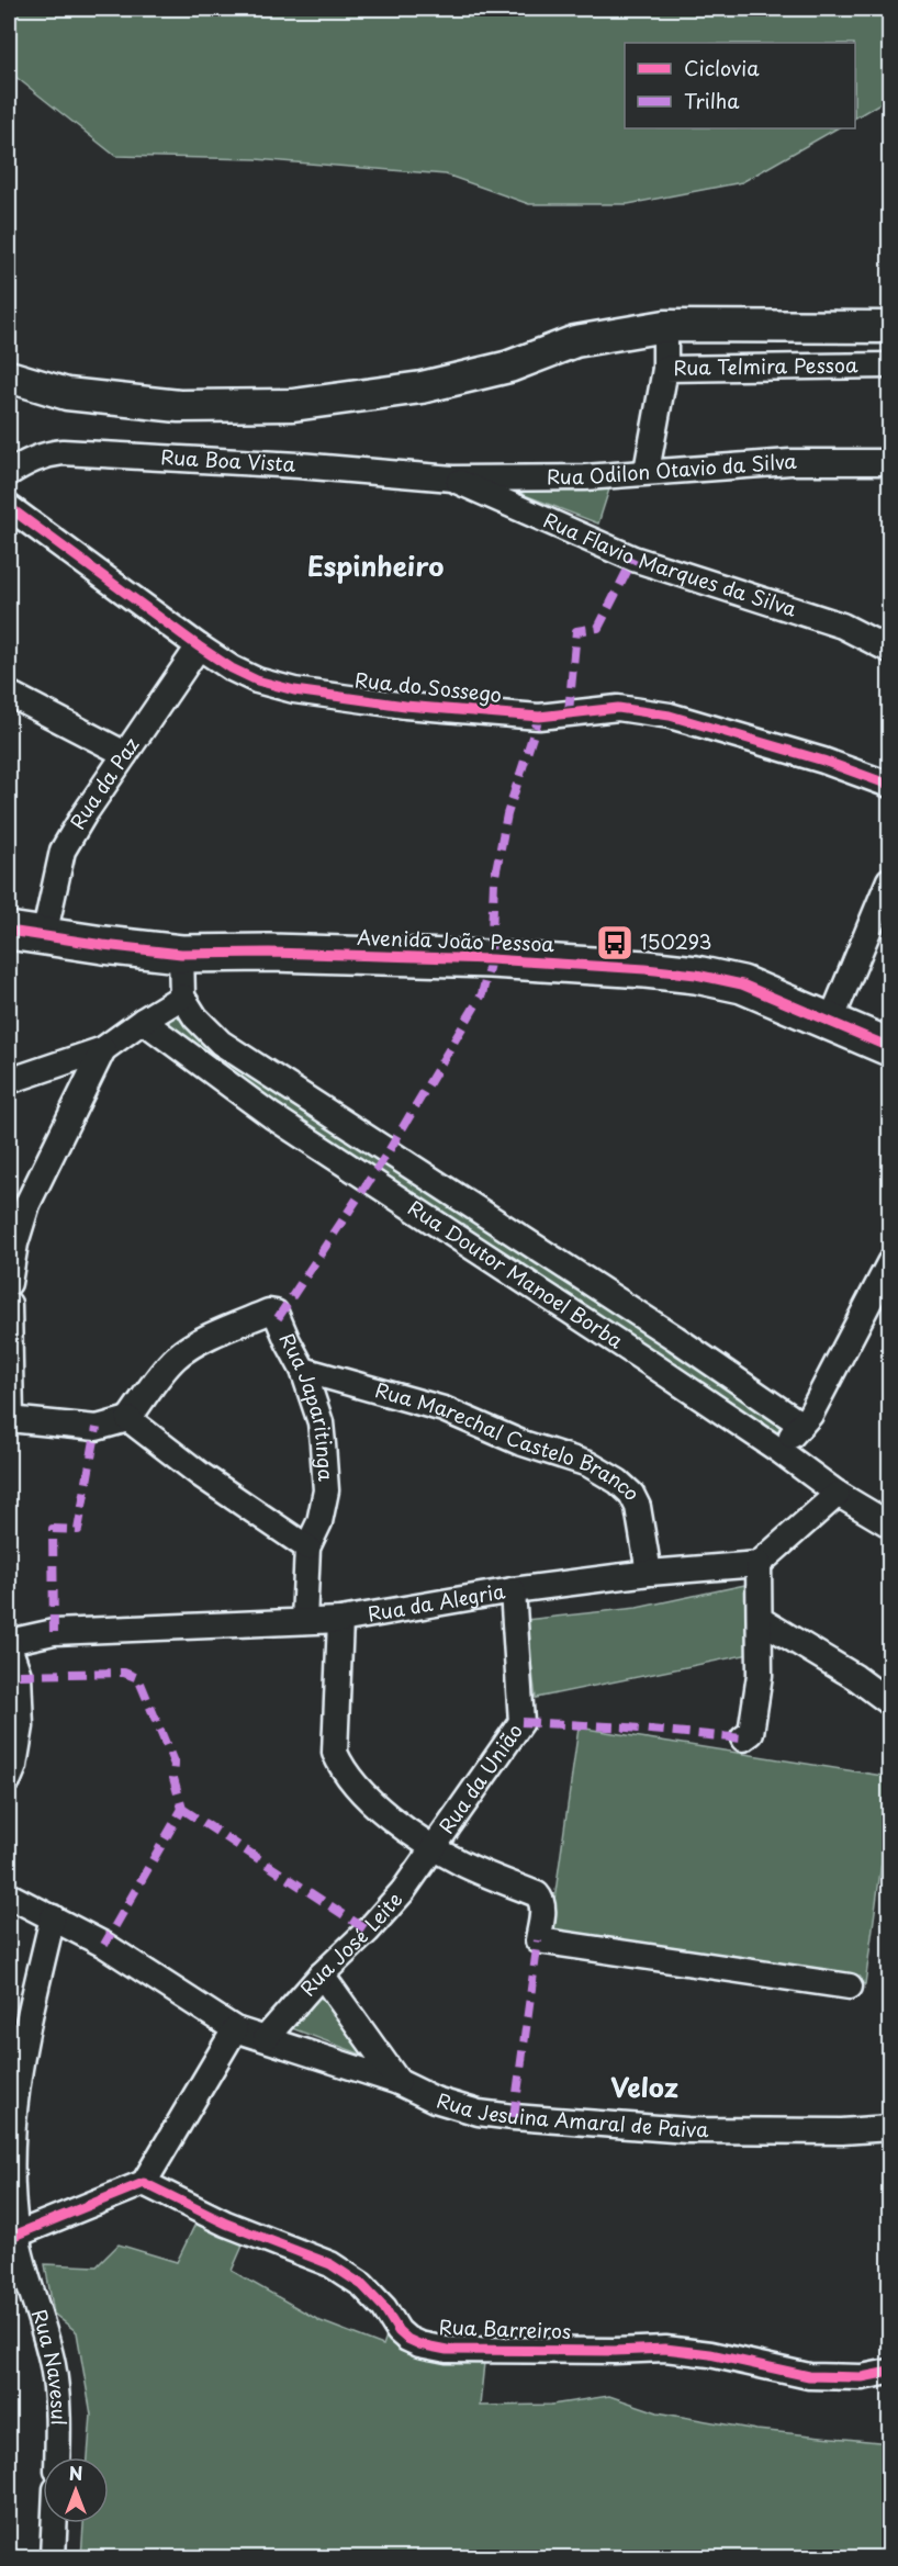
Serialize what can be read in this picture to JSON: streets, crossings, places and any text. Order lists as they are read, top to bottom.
{
  "streets": {
    "main road": ["Avenida João Pessoa"],
    "street": [
      "Rua Telmira Pessoa",
      "Rua Boa Vista",
      "Rua Odilon Otavio da Silva",
      "Rua Flavio Marques da Silva",
      "Rua do Sossego",
      "Rua da Paz",
      "Rua Doutor Manoel Borba",
      "Rua Japaritinga",
      "Rua Marechal Castelo Branco",
      "Rua da Alegria",
      "Rua da União",
      "Rua José Leite",
      "Rua Jesuina Amaral de Paiva",
      "Rua Barreiros",
      "Rua Navesul"
    ]
  },
  "crossings": [
    ["Rua Telmira Pessoa", "Rua Odilon Otavio da Silva"],
    ["Rua Boa Vista", "Rua Odilon Otavio da Silva"],
    ["Rua Boa Vista", "Rua Flavio Marques da Silva"],
    ["Rua Odilon Otavio da Silva", "Rua Flavio Marques da Silva"],
    ["Rua do Sossego", "Rua da Paz"],
    ["Rua da Paz", "Avenida João Pessoa"],
    ["Rua Japaritinga", "Rua Marechal Castelo Branco"],
    ["Rua Japaritinga", "Rua da Alegria"],
    ["Rua Marechal Castelo Branco", "Rua da Alegria"],
    ["Rua da Alegria", "Rua da União"],
    ["Rua da União", "Rua José Leite"],
    ["Rua José Leite", "Rua Jesuina Amaral de Paiva"],
    ["Rua Jesuina Amaral de Paiva", "Rua Navesul"]
  ],
  "districts": ["Espinheiro", "Veloz"],
  "places": {
    "bus stop": ["150293"]
  },
  "legend": ["Ciclovia", "Trilha"],
  "north": "top"
}
